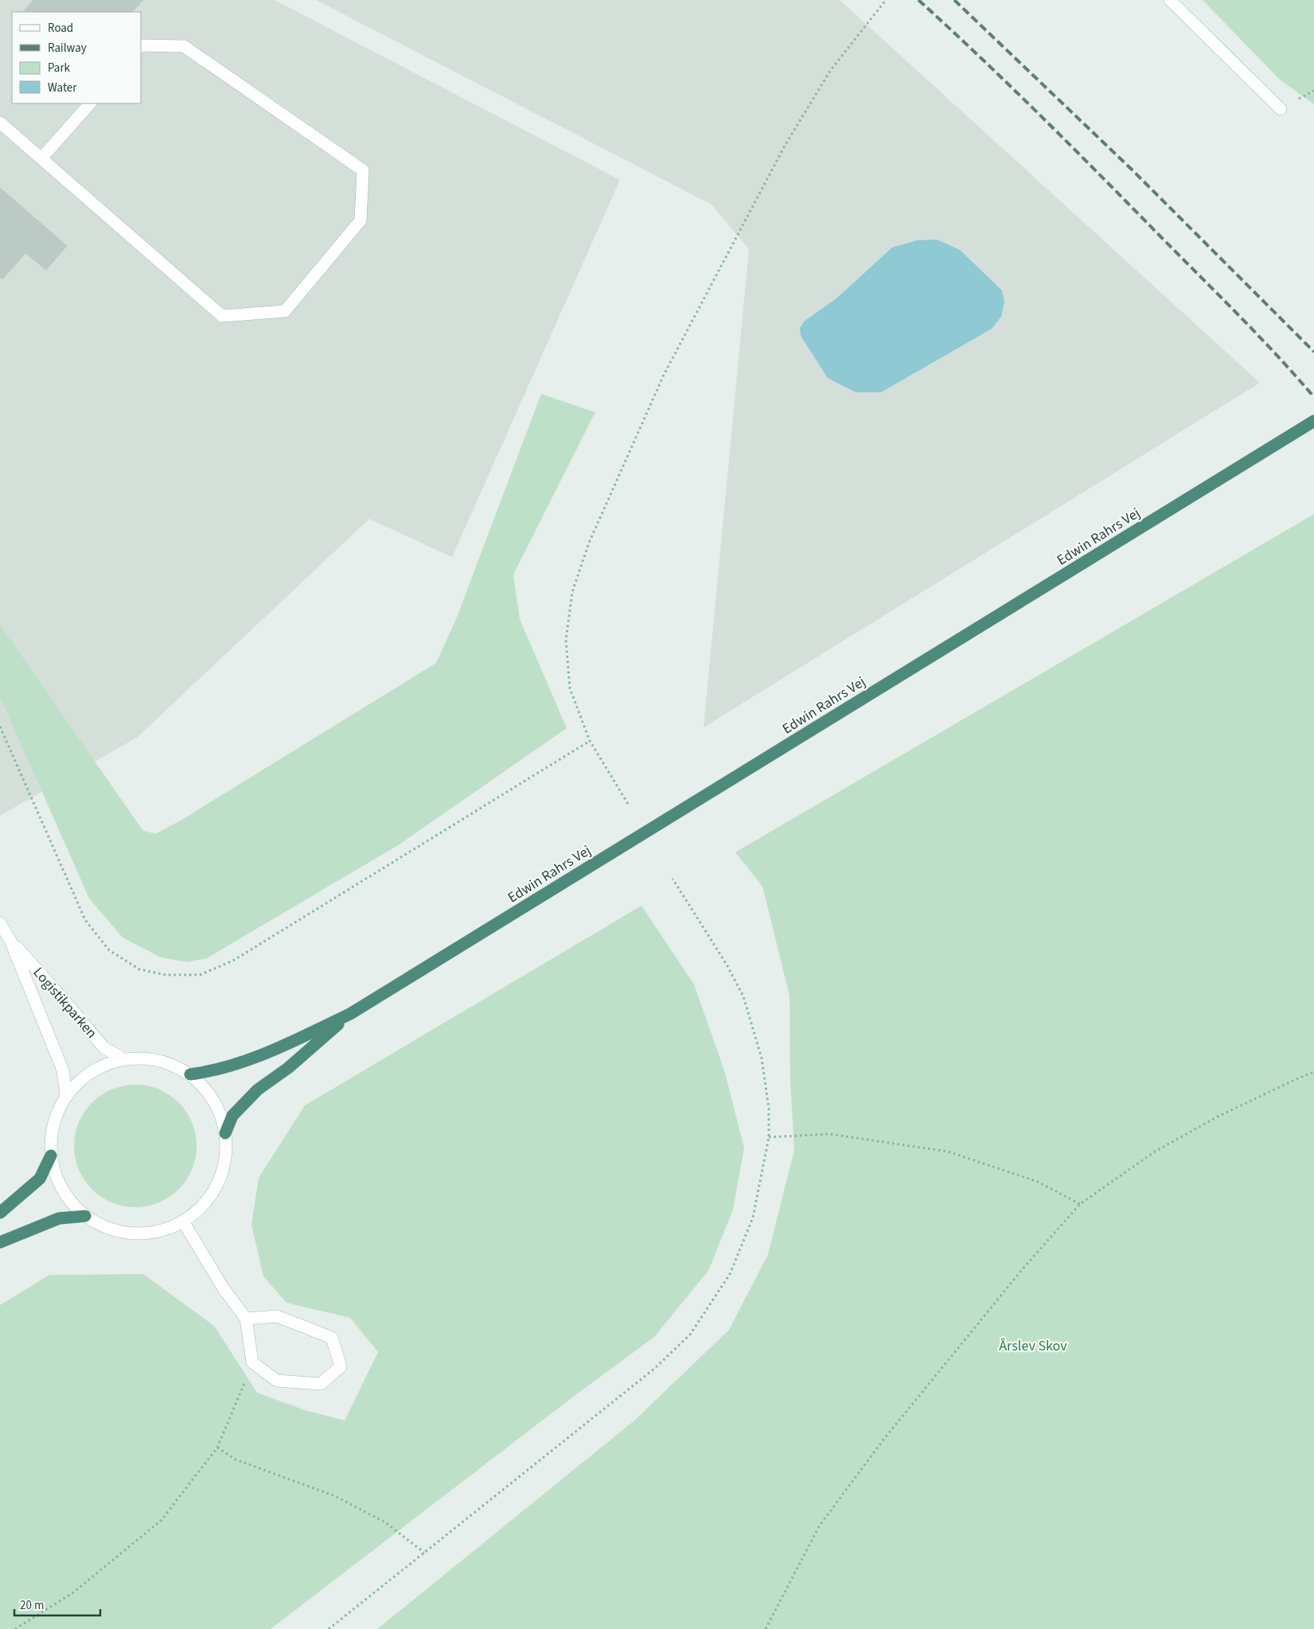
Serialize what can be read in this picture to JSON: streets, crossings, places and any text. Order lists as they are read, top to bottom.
{
  "streets": {
    "highway": ["Edwin Rahrs Vej"],
    "street": ["Logistikparken"]
  },
  "parks": ["Årslev Skov"],
  "legend": [
    "Road",
    "Railway",
    "Park",
    "Water"
  ],
  "scale_bar": "20 m"
}
